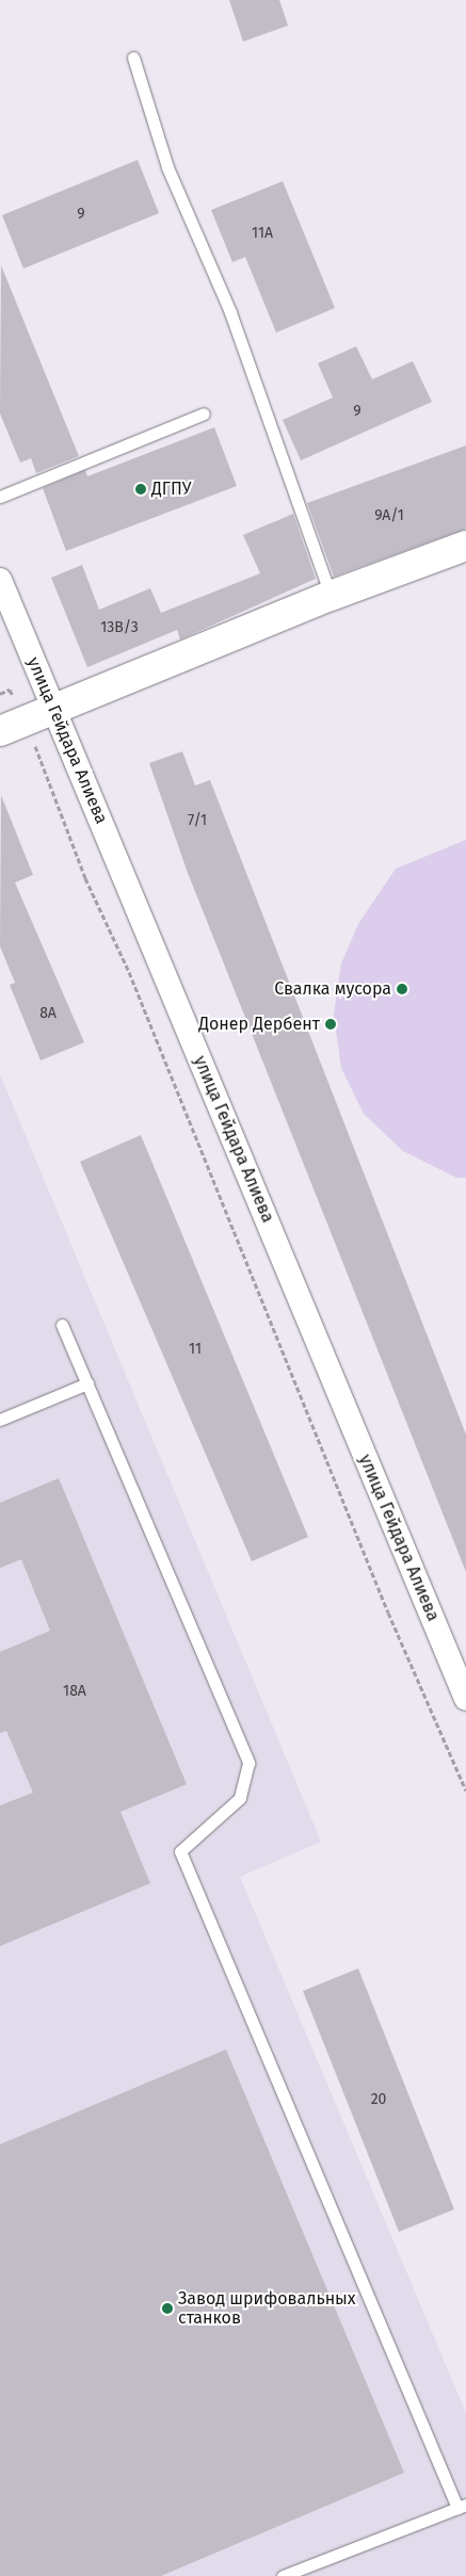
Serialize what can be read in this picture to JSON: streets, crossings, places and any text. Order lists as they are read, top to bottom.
{
  "streets": {
    "street": ["улица Гейдара Алиева"]
  },
  "places": [
    "ДГПУ",
    "Свалка мусора",
    "Донер Дербент",
    "Завод шрифовальных станков"
  ],
  "house_numbers": [
    "9",
    "11А",
    "9",
    "9А/1",
    "13В/3",
    "7/1",
    "8А",
    "11",
    "18А",
    "20"
  ]
}
